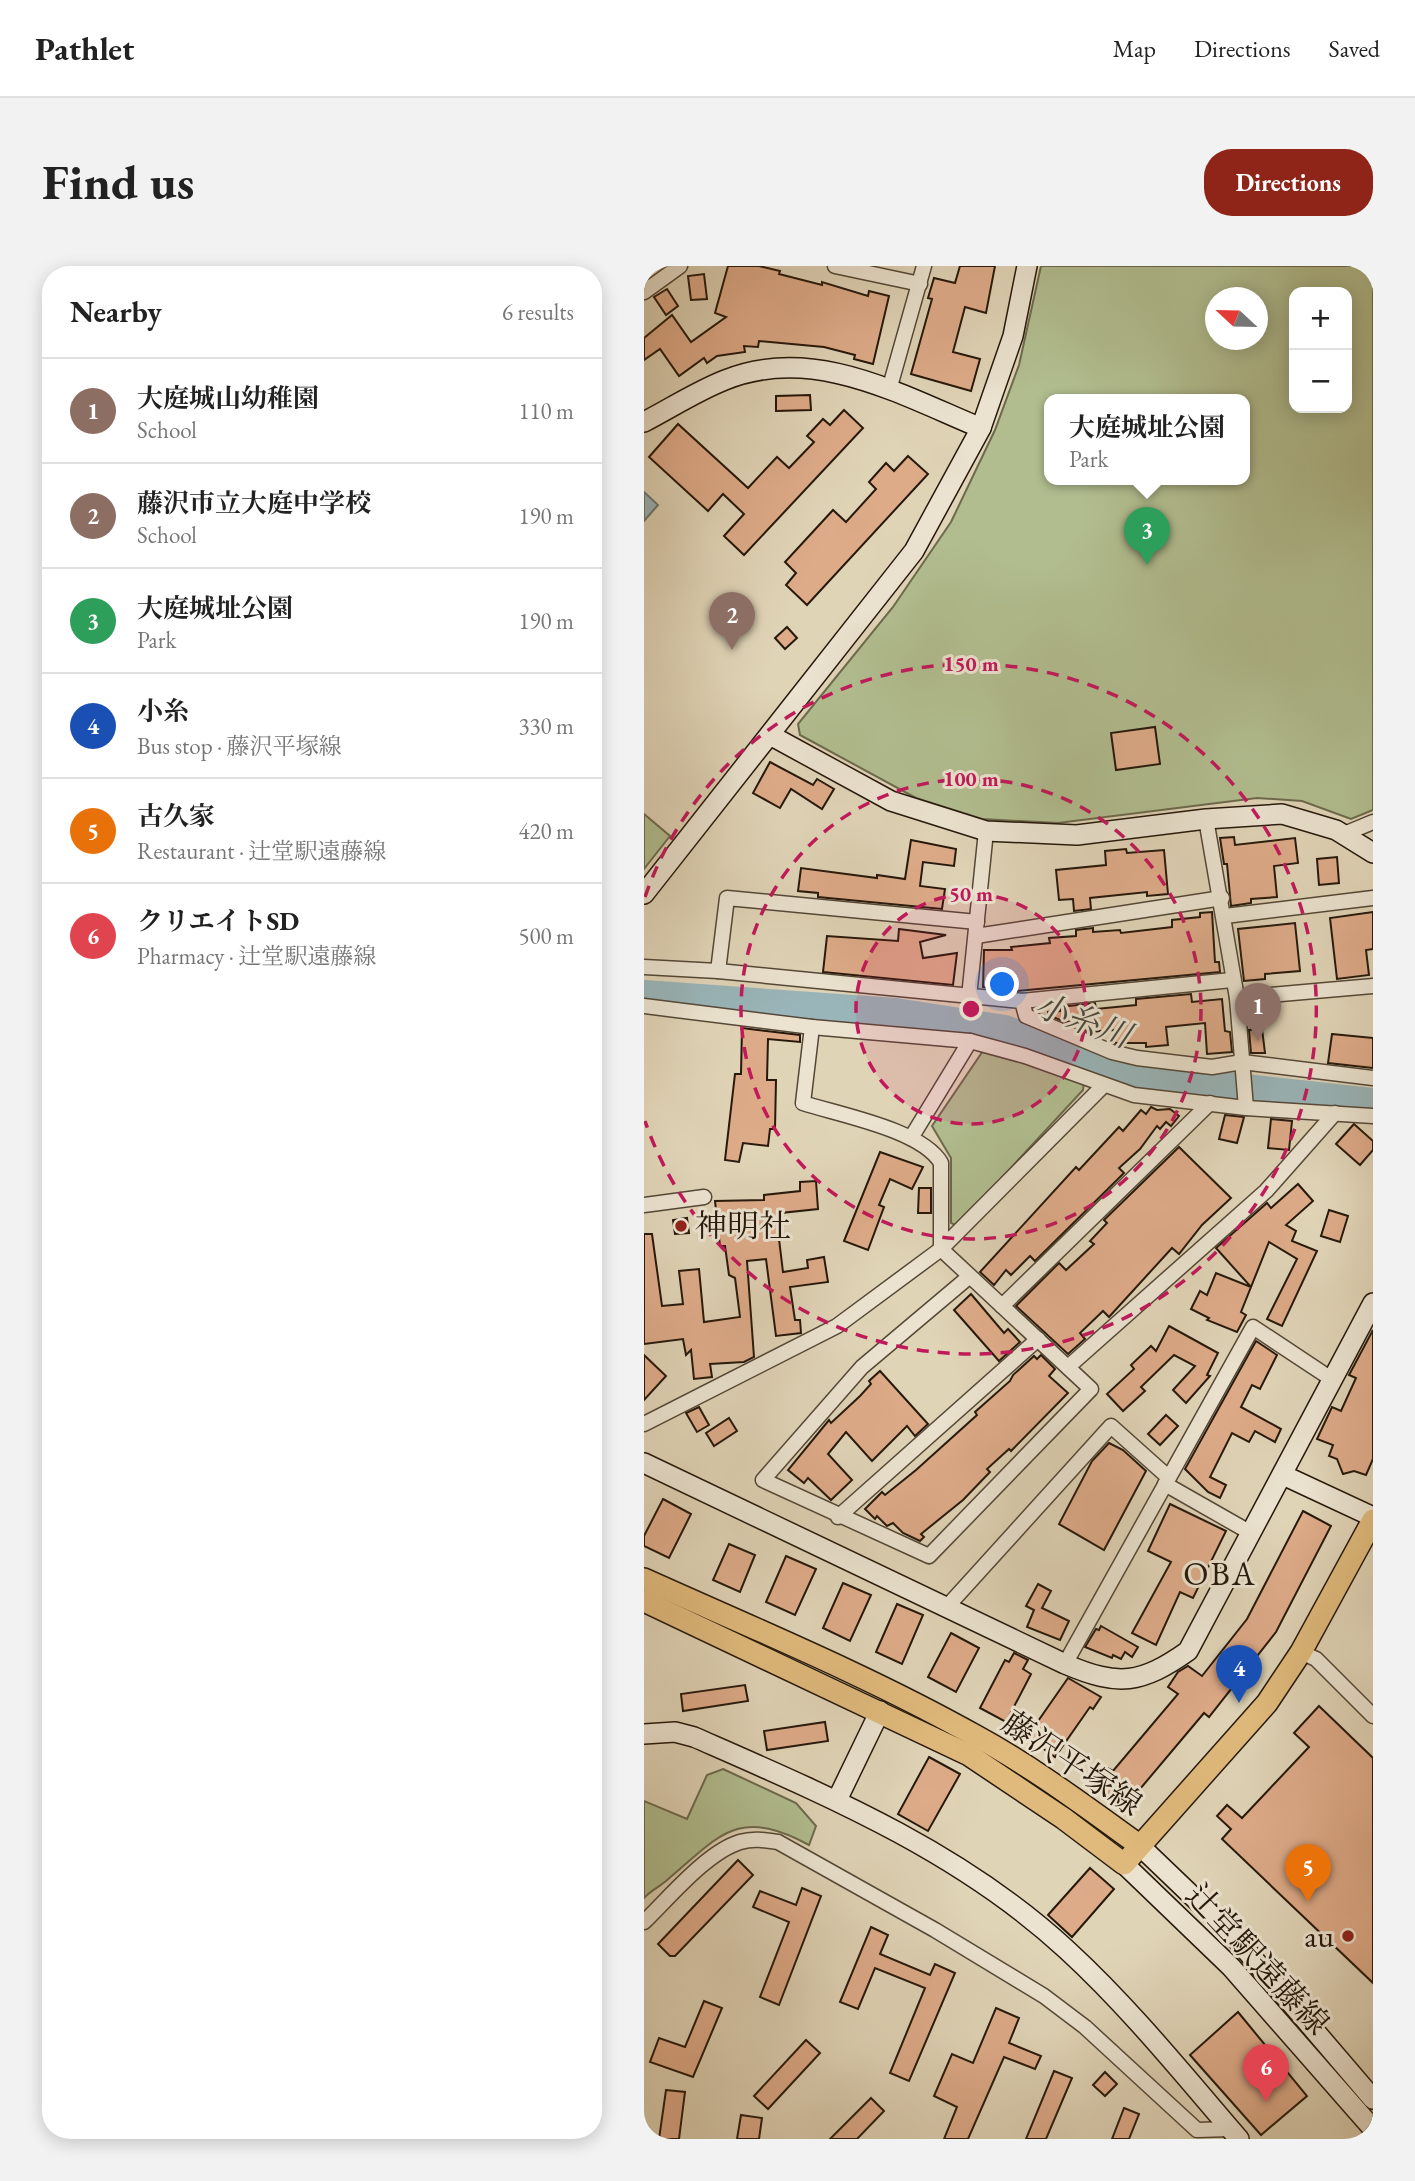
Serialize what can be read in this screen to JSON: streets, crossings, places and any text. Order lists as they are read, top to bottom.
{
  "streets": {
    "main road": ["藤沢平塚線"],
    "street": ["辻堂駅遠藤線"]
  },
  "crossings": [
    ["藤沢平塚線", "辻堂駅遠藤線"]
  ],
  "districts": ["OBA"],
  "water": ["小糸川"],
  "places": ["神明社", "au"],
  "north": "left",
  "page": {
    "header": "Pathlet",
    "nav": ["Map", "Directions", "Saved"],
    "buttons": "Directions",
    "title": "Find us",
    "heading": ["Nearby", "6 results"],
    "map_buttons": ["+", "−"],
    "list": [
      {
        "mark": "1",
        "name": "大庭城山幼稚園",
        "note": "School",
        "value": "110 m"
      },
      {
        "mark": "2",
        "name": "藤沢市立大庭中学校",
        "note": "School",
        "value": "190 m"
      },
      {
        "mark": "3",
        "name": "大庭城址公園",
        "note": "Park",
        "value": "190 m"
      },
      {
        "mark": "4",
        "name": "小糸",
        "note": "Bus stop · 藤沢平塚線",
        "value": "330 m"
      },
      {
        "mark": "5",
        "name": "古久家",
        "note": "Restaurant · 辻堂駅遠藤線",
        "value": "420 m"
      },
      {
        "mark": "6",
        "name": "クリエイトSD",
        "note": "Pharmacy · 辻堂駅遠藤線",
        "value": "500 m"
      }
    ],
    "popup": ["大庭城址公園", "Park"],
    "pins": [
      "3",
      "2",
      "1",
      "4",
      "5",
      "6"
    ]
  },
  "rings": ["150 m", "100 m", "50 m"]
}
